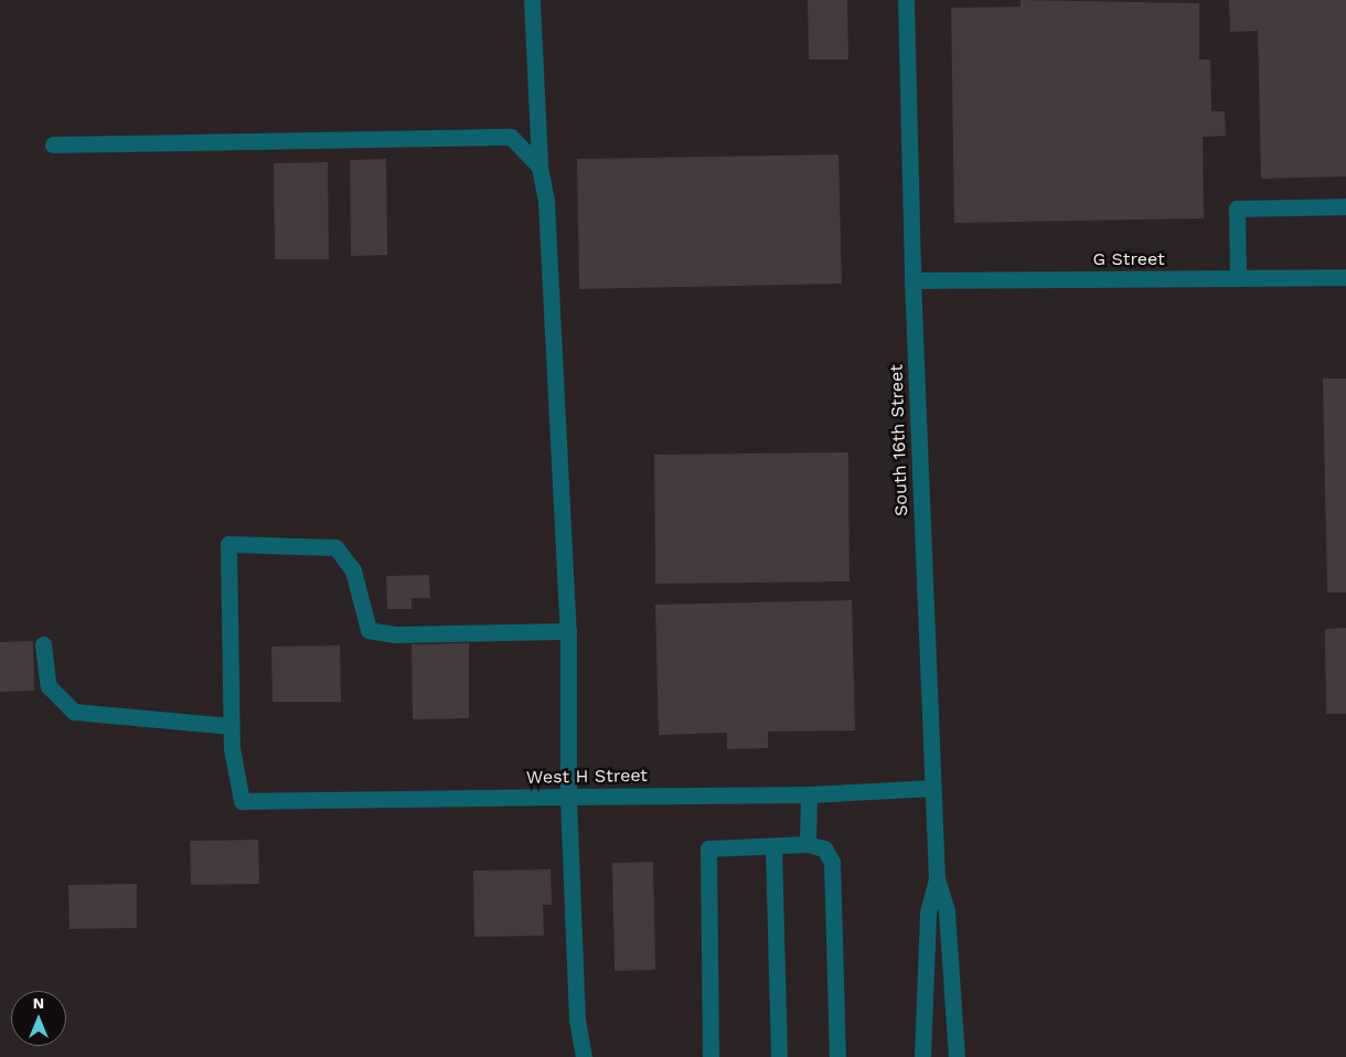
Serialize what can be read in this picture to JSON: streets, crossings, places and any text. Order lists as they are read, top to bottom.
{
  "streets": {
    "street": ["G Street", "South 16th Street", "West H Street"]
  },
  "crossings": [
    ["G Street", "South 16th Street"],
    ["South 16th Street", "West H Street"]
  ],
  "north": "top"
}
